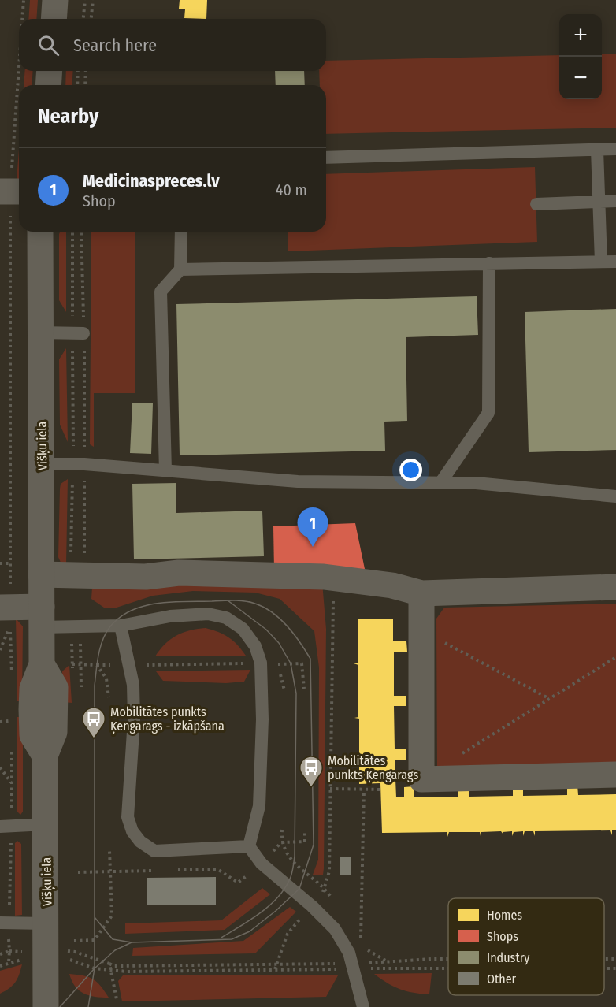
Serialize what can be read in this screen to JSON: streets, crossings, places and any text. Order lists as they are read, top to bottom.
{
  "streets": {
    "street": ["Višķu iela"]
  },
  "places": {
    "bus stop": ["Mobilitātes punkts Ķengarags - izkāpšana", "Mobilitātes punkts Ķengarags"]
  },
  "legend": [
    "Homes",
    "Shops",
    "Industry",
    "Other"
  ],
  "page": {
    "map_buttons": ["+", "−"],
    "search": "Search here",
    "heading": "Nearby",
    "list": [
      {
        "mark": "1",
        "name": "Medicinaspreces.lv",
        "note": "Shop",
        "value": "40 m"
      }
    ],
    "pins": "1"
  }
}
